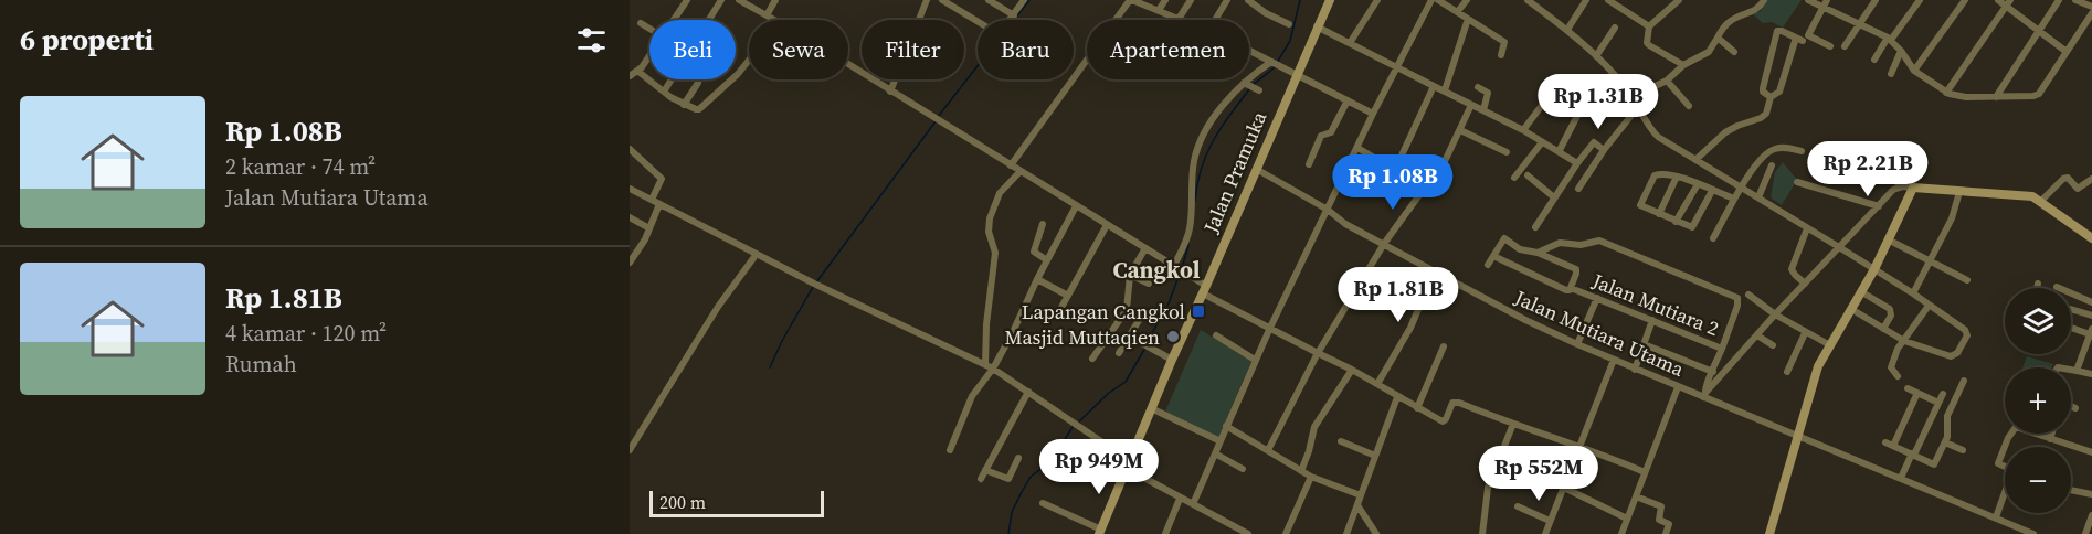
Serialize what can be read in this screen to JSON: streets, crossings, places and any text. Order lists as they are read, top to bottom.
{
  "streets": {
    "street": ["Jalan Pramuka", "Jalan Mutiara 2", "Jalan Mutiara Utama"]
  },
  "crossings": [
    ["Jalan Pramuka", "Jalan Mutiara Utama"],
    ["Jalan Mutiara 2", "Jalan Mutiara Utama"]
  ],
  "districts": ["Cangkol"],
  "places": {
    "transit": ["Lapangan Cangkol"],
    "other": ["Masjid Muttaqien"]
  },
  "scale_bar": "200 m",
  "page": {
    "heading": "6 properti",
    "chip": [
      "Beli",
      "Sewa",
      "Filter",
      "Baru",
      "Apartemen"
    ],
    "price": [
      "Rp 1.31B",
      "Rp 2.21B",
      "Rp 1.08B",
      "Rp 1.81B",
      "Rp 949M",
      "Rp 552M"
    ],
    "list": [
      {
        "name": "Rp 1.08B",
        "note": "2 kamar · 74 m² · Jalan Mutiara Utama"
      },
      {
        "name": "Rp 1.81B",
        "note": "4 kamar · 120 m² · Rumah"
      }
    ],
    "map_buttons": ["+", "−"],
    "scale": "200 m"
  }
}
